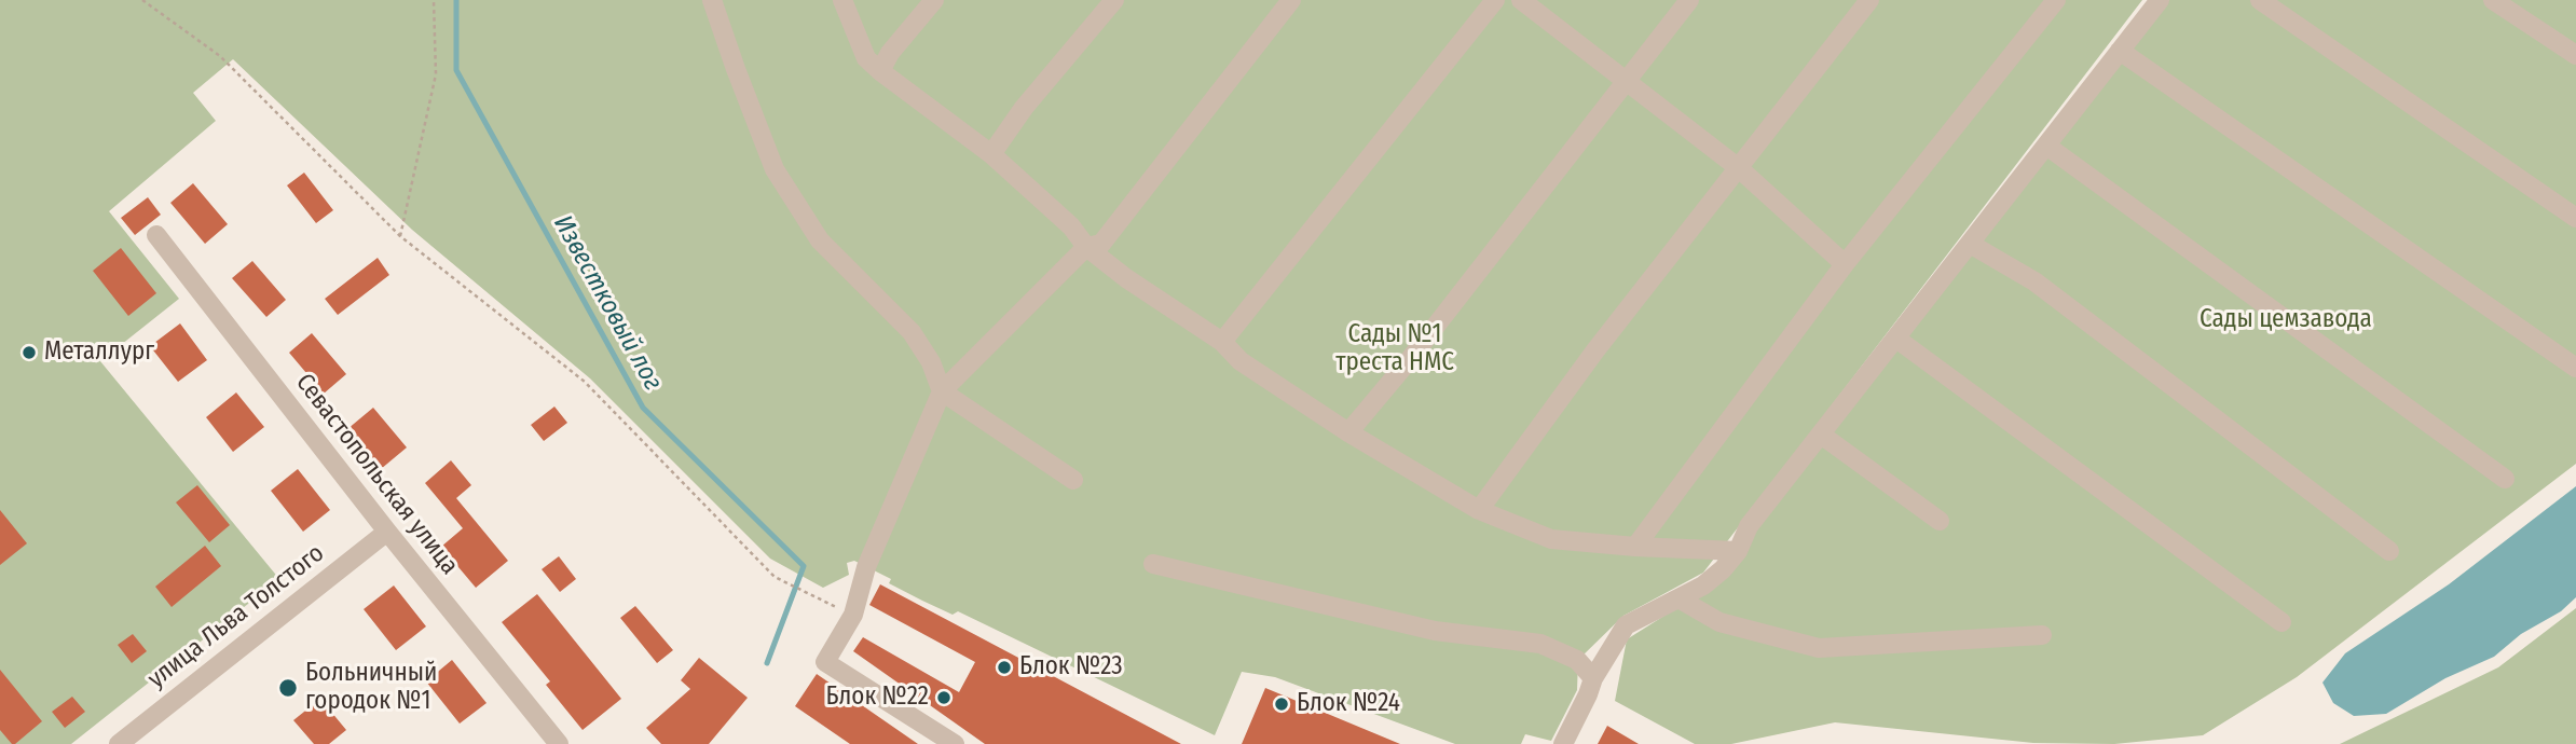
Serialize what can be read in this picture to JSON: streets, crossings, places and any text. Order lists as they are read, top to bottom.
{
  "streets": {
    "street": ["Севастопольская улица", "улица Льва Толстого"]
  },
  "crossings": [
    ["Севастопольская улица", "улица Льва Толстого"]
  ],
  "water": ["Известковый лог"],
  "parks": ["Сады цемзавода", "Сады №1 треста НМС"],
  "places": [
    "Металлург",
    "Блок №23",
    "Больничный городок №1",
    "Блок №22",
    "Блок №24"
  ]
}
